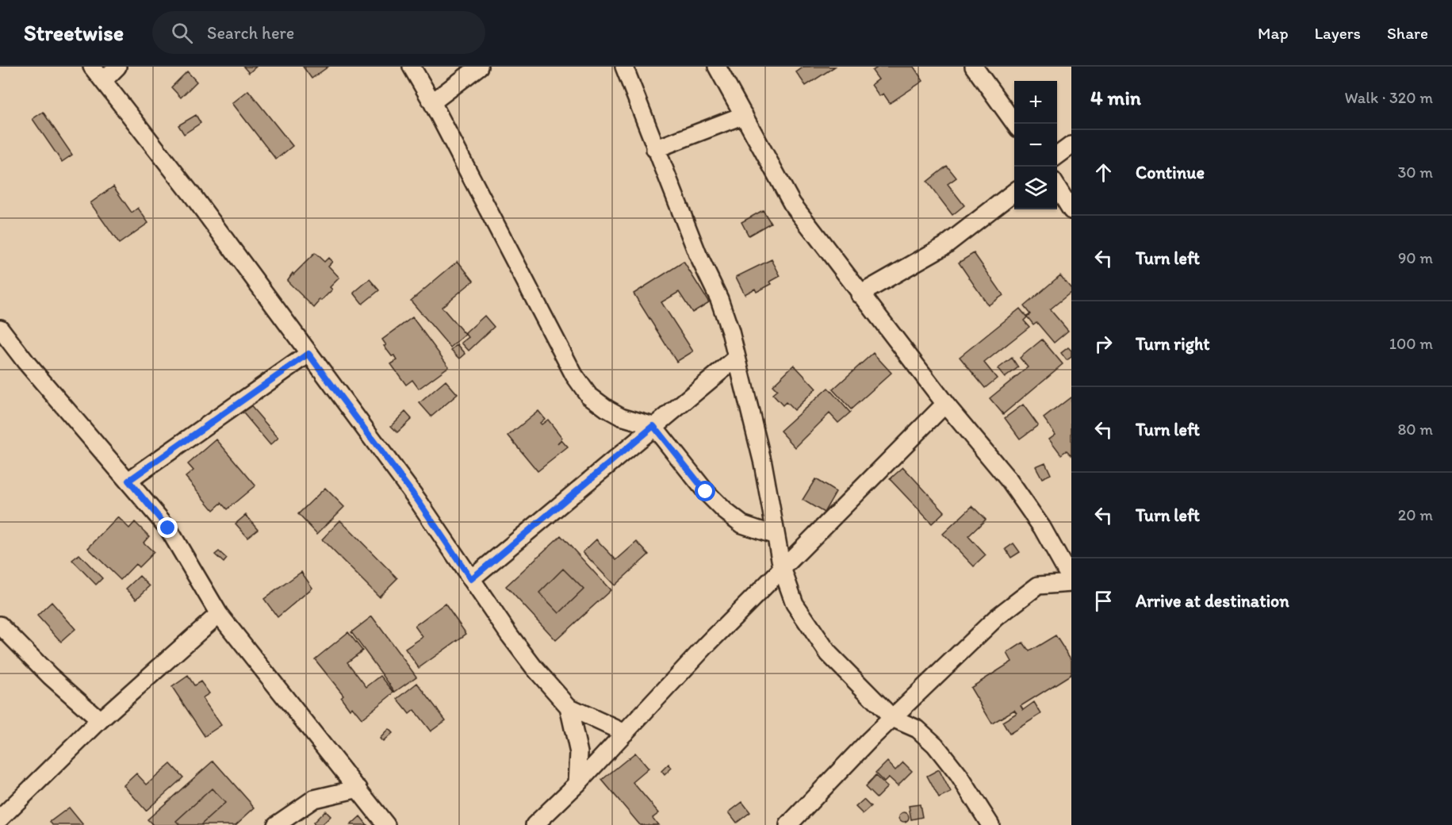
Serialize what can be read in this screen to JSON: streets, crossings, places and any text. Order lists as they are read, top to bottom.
{
  "page": {
    "header": "Streetwise",
    "search": "Search here",
    "nav": ["Map", "Layers", "Share"],
    "heading": ["4 min", "Walk · 320 m"],
    "map_buttons": ["+", "−"],
    "list": [
      ["Continue", "30 m"],
      ["Turn left", "90 m"],
      ["Turn right", "100 m"],
      ["Turn left", "80 m"],
      ["Turn left", "20 m"],
      "Arrive at destination"
    ]
  }
}
